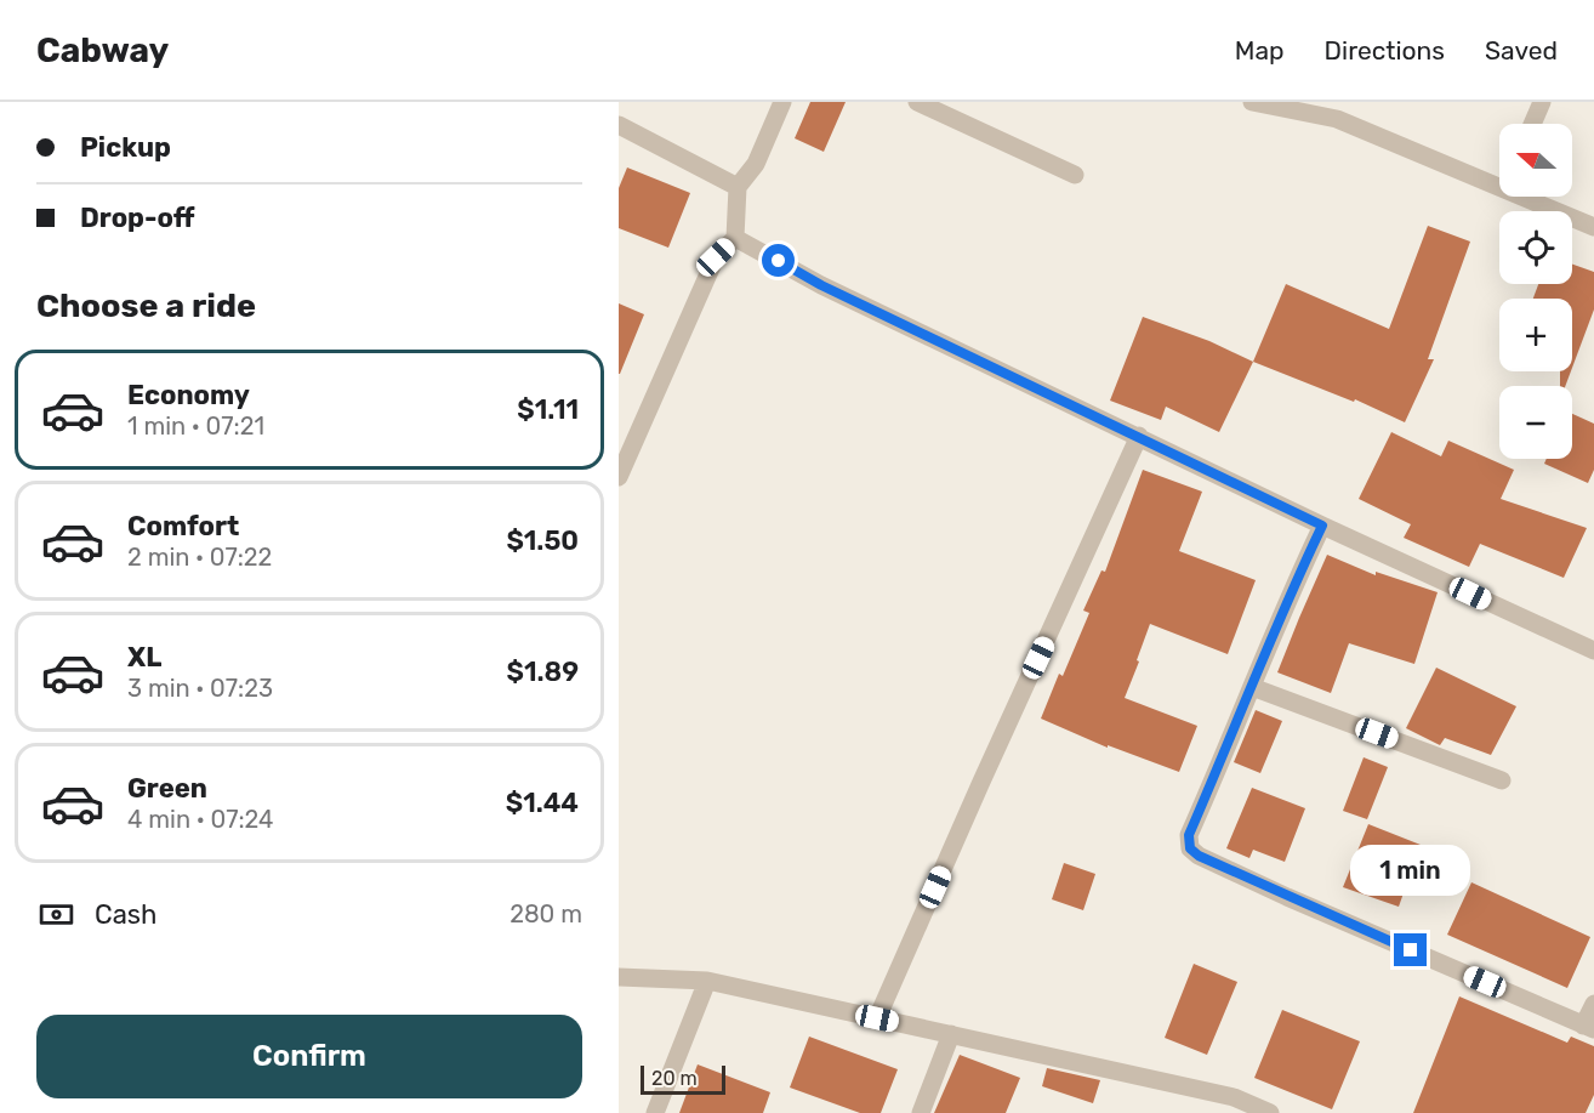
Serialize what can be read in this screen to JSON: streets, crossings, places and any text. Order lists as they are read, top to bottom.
{
  "scale_bar": "20 m",
  "north": "left",
  "page": {
    "header": "Cabway",
    "nav": ["Map", "Directions", "Saved"],
    "banner": ["Pickup", "Drop-off"],
    "map_buttons": ["+", "−"],
    "heading": "Choose a ride",
    "list": [
      {
        "name": "Economy",
        "note": "1 min · 07:21",
        "value": "$1.11"
      },
      {
        "name": "Comfort",
        "note": "2 min · 07:22",
        "value": "$1.50"
      },
      {
        "name": "XL",
        "note": "3 min · 07:23",
        "value": "$1.89"
      },
      {
        "name": "Green",
        "note": "4 min · 07:24",
        "value": "$1.44"
      }
    ],
    "bubble": "1 min",
    "pay": ["Cash", "280 m"],
    "buttons": "Confirm",
    "scale": "20 m"
  }
}
